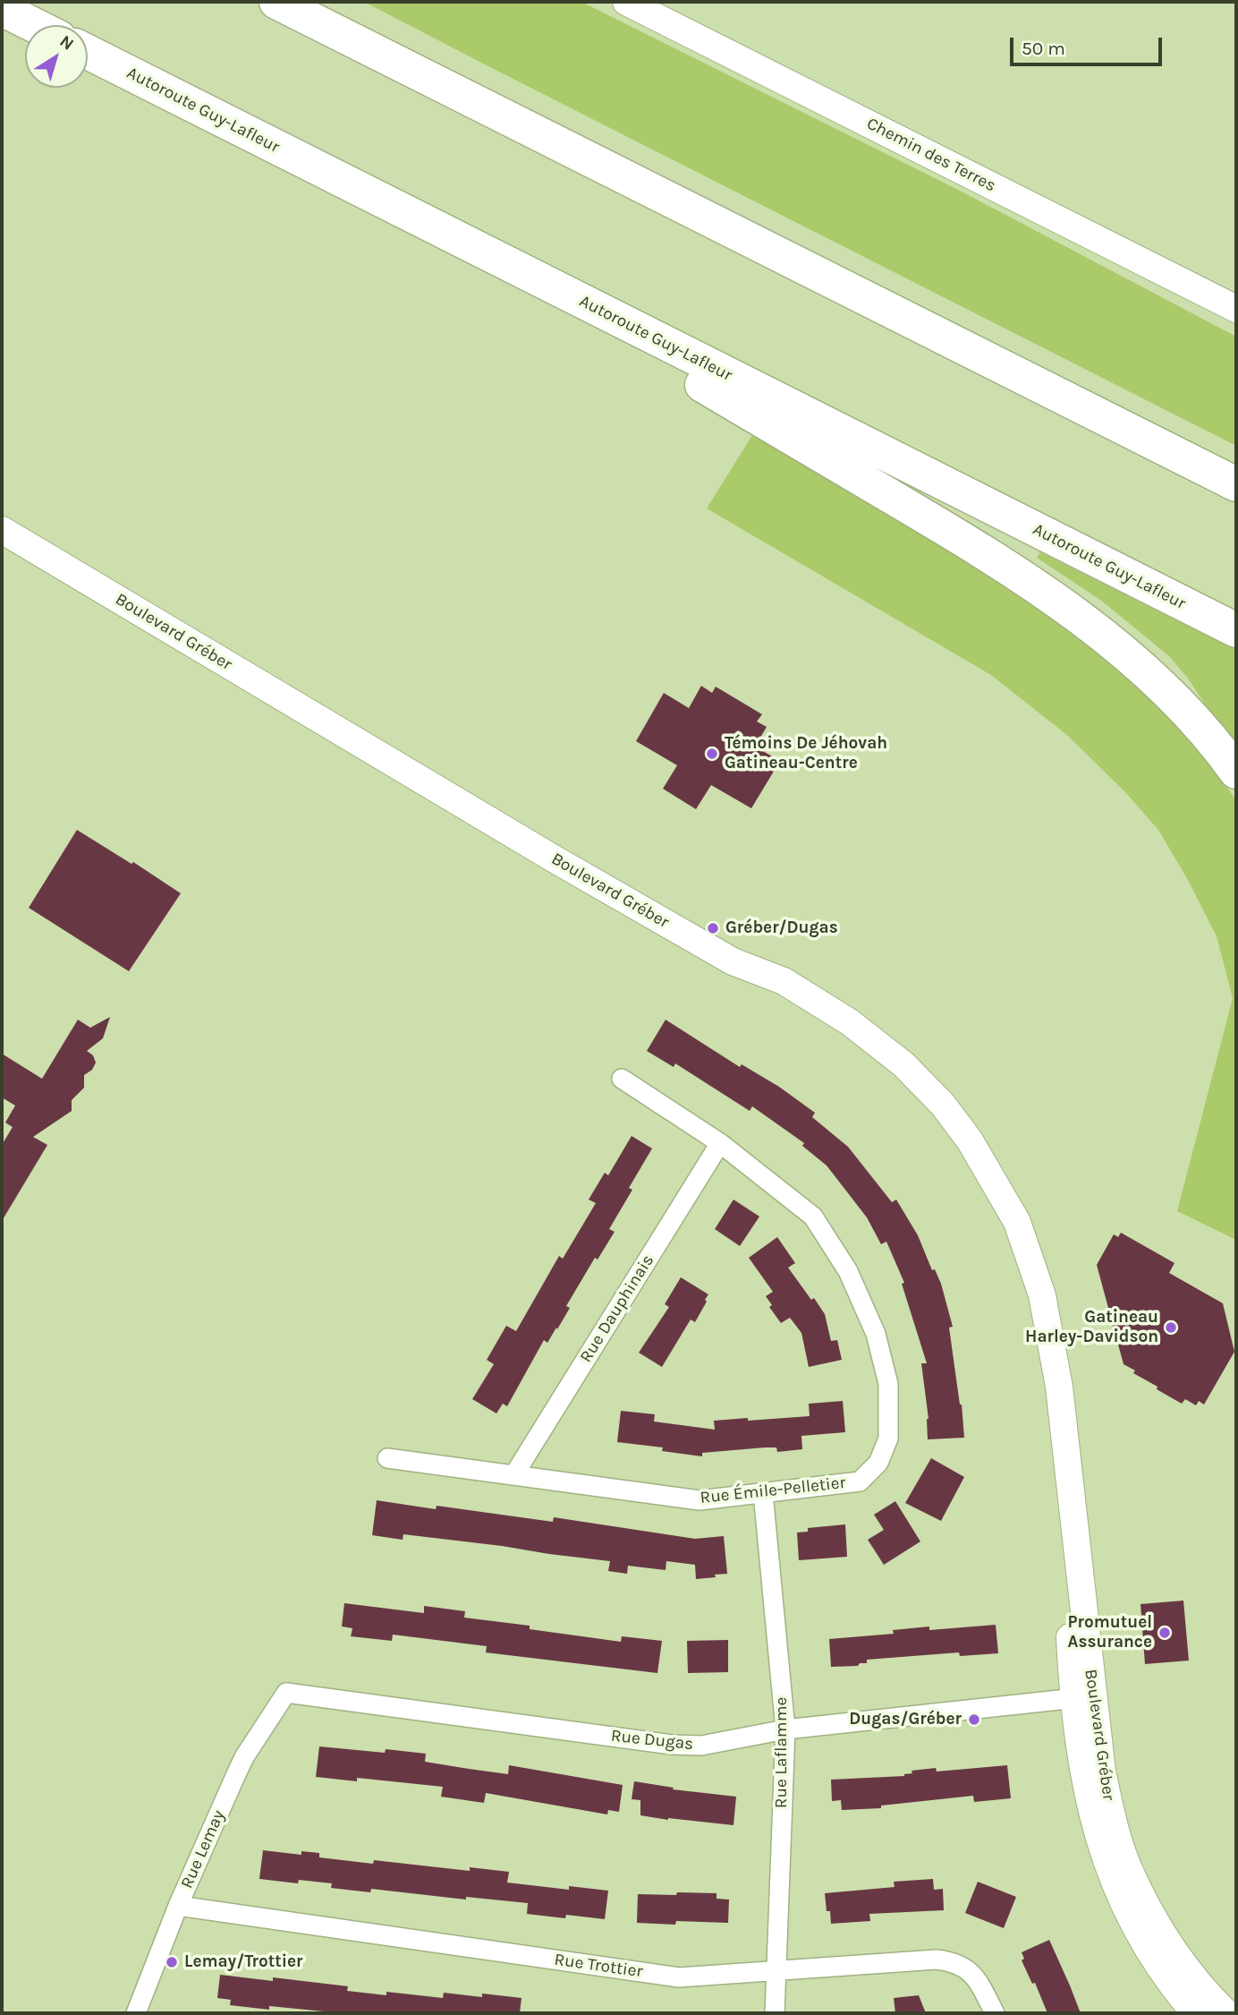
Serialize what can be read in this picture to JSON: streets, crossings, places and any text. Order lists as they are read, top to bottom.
{
  "streets": {
    "highway": ["Autoroute Guy-Lafleur"],
    "street": [
      "Chemin des Terres",
      "Boulevard Gréber",
      "Rue Dauphinais",
      "Rue Émile-Pelletier",
      "Rue Dugas",
      "Rue Laflamme",
      "Rue Lemay",
      "Rue Trottier"
    ]
  },
  "crossings": [
    ["Boulevard Gréber", "Rue Dugas"],
    ["Rue Dauphinais", "Rue Émile-Pelletier"],
    ["Rue Émile-Pelletier", "Rue Laflamme"],
    ["Rue Dugas", "Rue Laflamme"],
    ["Rue Dugas", "Rue Lemay"],
    ["Rue Laflamme", "Rue Trottier"],
    ["Rue Lemay", "Rue Trottier"]
  ],
  "places": [
    "Témoins De Jéhovah Gatineau-Centre",
    "Gréber/Dugas",
    "Gatineau Harley-Davidson",
    "Promutuel Assurance",
    "Dugas/Gréber",
    "Lemay/Trottier"
  ],
  "scale_bar": "50 m",
  "north": "top right"
}
